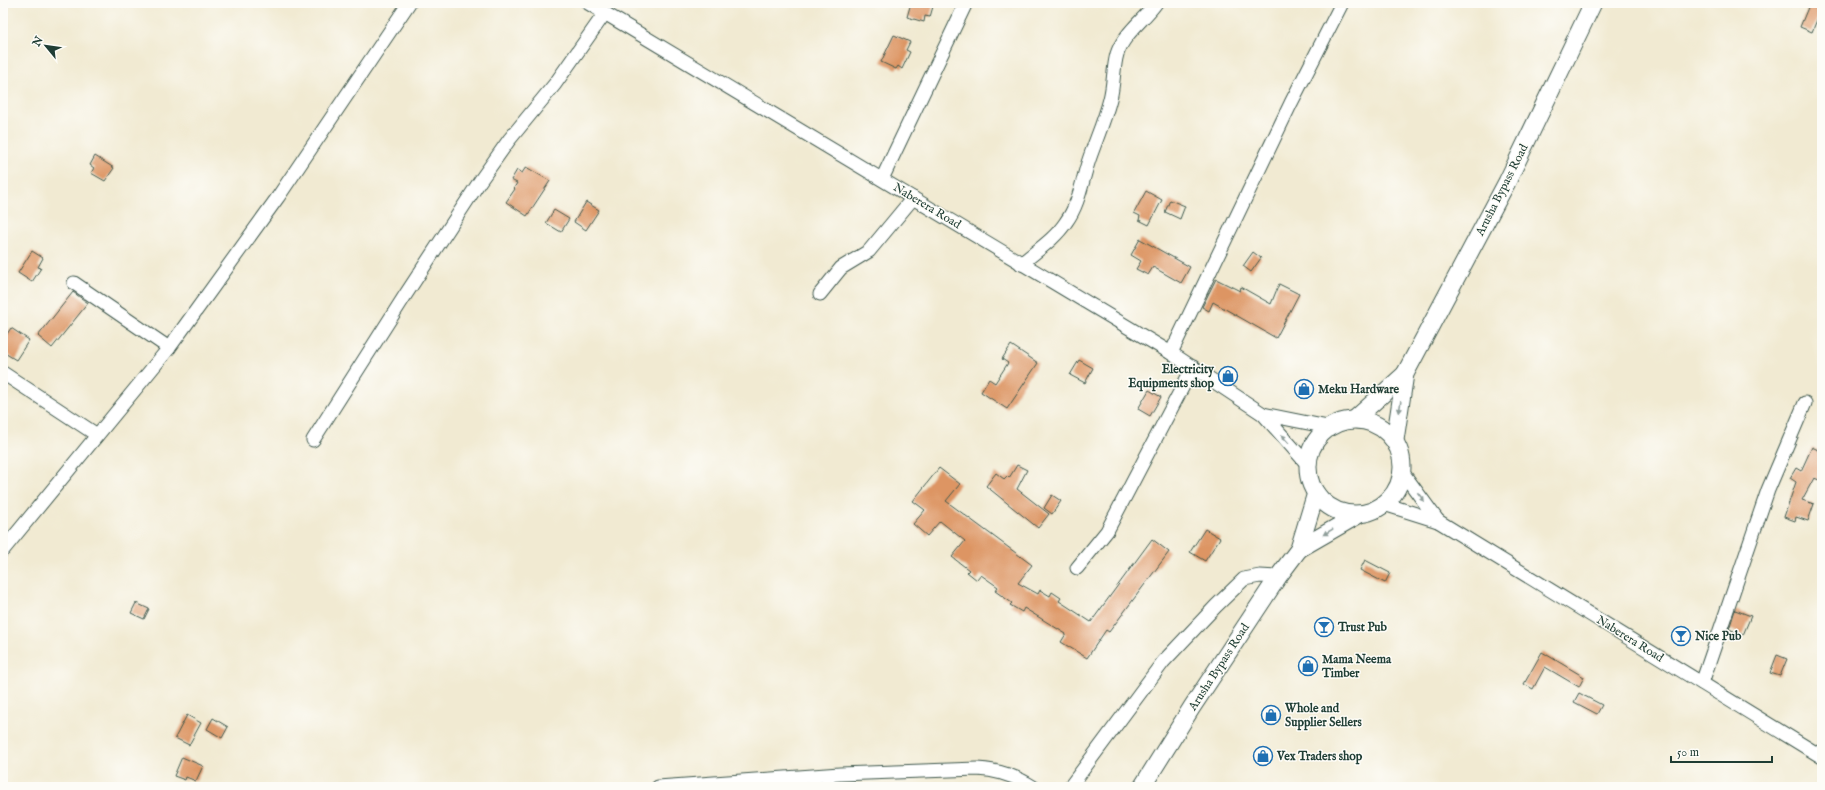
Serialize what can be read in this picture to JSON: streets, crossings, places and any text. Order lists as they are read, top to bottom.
{
  "streets": {
    "main road": ["Arusha Bypass Road"],
    "street": ["Naberera Road"]
  },
  "crossings": [
    ["Arusha Bypass Road", "Naberera Road"]
  ],
  "places": {
    "shop": [
      "Electricity Equipments shop",
      "Meku Hardware",
      "Mama Neema Timber",
      "Whole and Supplier Sellers",
      "Vex Traders shop"
    ],
    "bar": ["Trust Pub", "Nice Pub"]
  },
  "scale_bar": "50 m",
  "north": "top left"
}
